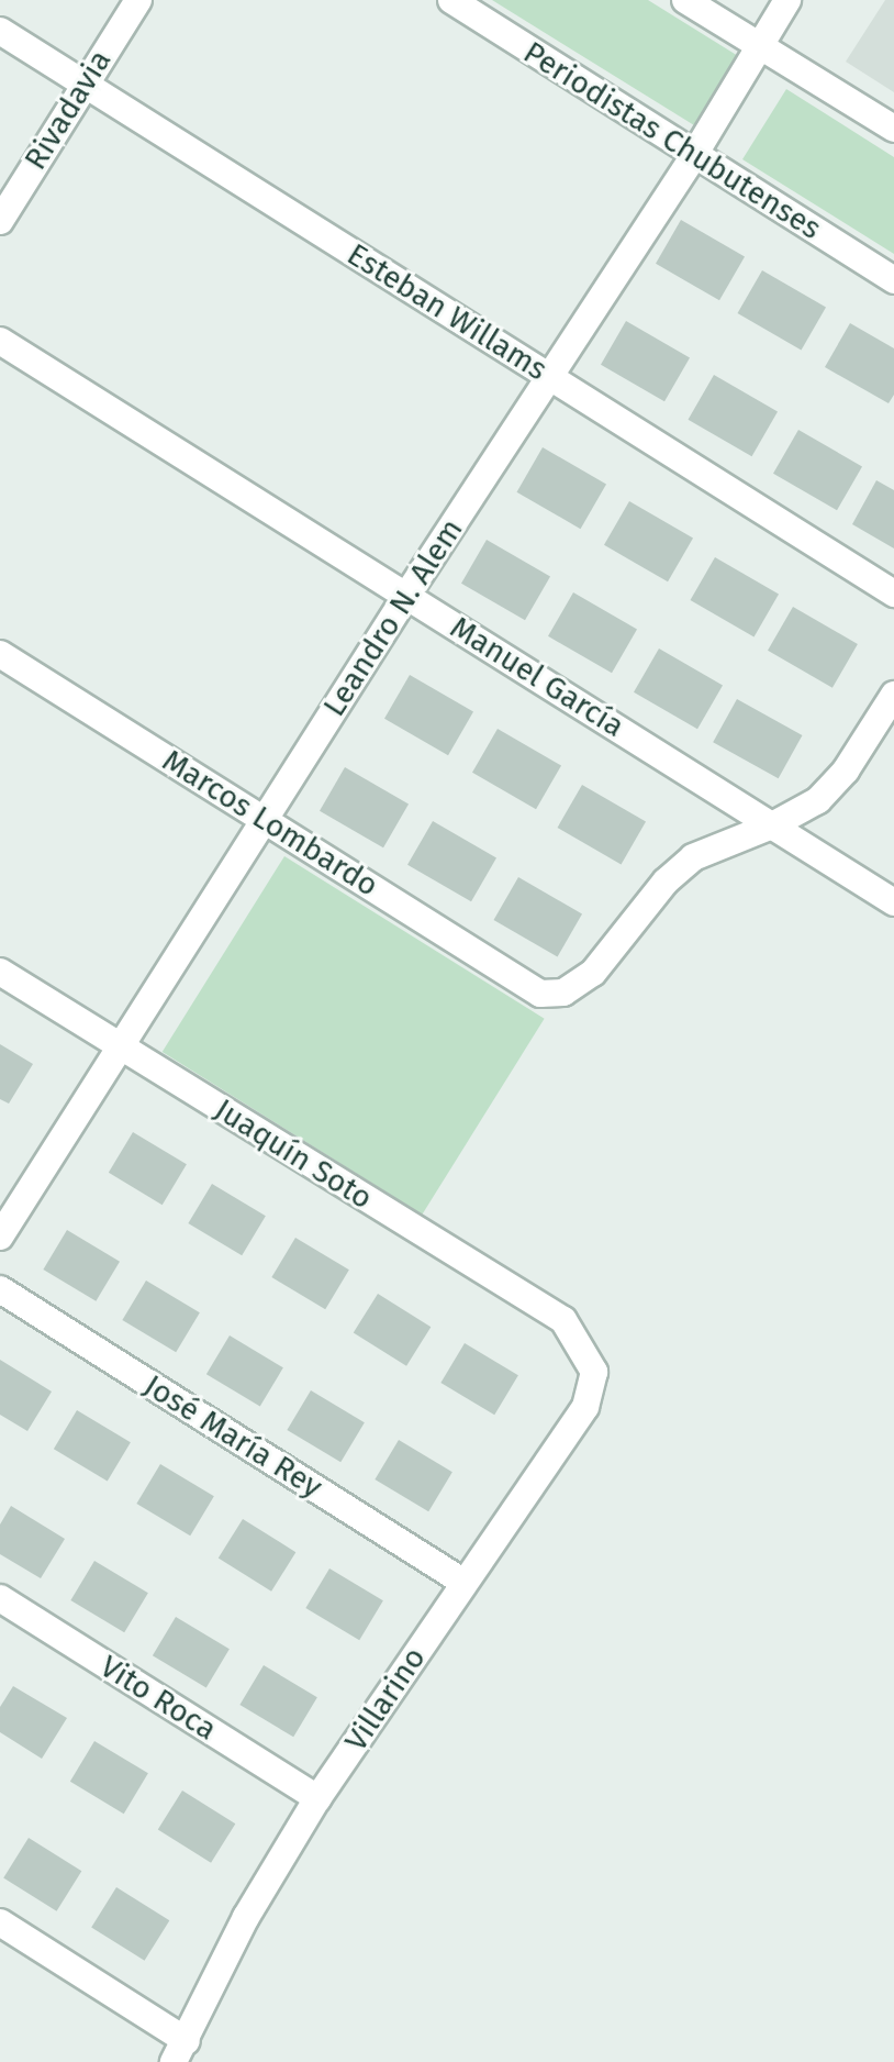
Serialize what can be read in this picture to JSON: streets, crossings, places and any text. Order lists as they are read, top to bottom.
{
  "streets": {
    "street": [
      "Rivadavia",
      "Periodistas Chubutenses",
      "Esteban Willams",
      "Leandro N. Alem",
      "Manuel García",
      "Marcos Lombardo",
      "Juaquín Soto",
      "José María Rey",
      "Vito Roca",
      "Villarino"
    ]
  },
  "crossings": [
    ["Rivadavia", "Esteban Willams"],
    ["Periodistas Chubutenses", "Leandro N. Alem"],
    ["Esteban Willams", "Leandro N. Alem"],
    ["Leandro N. Alem", "Manuel García"],
    ["Leandro N. Alem", "Marcos Lombardo"],
    ["Leandro N. Alem", "Juaquín Soto"],
    ["Manuel García", "Marcos Lombardo"],
    ["Juaquín Soto", "Villarino"],
    ["José María Rey", "Villarino"],
    ["Vito Roca", "Villarino"]
  ]
}
